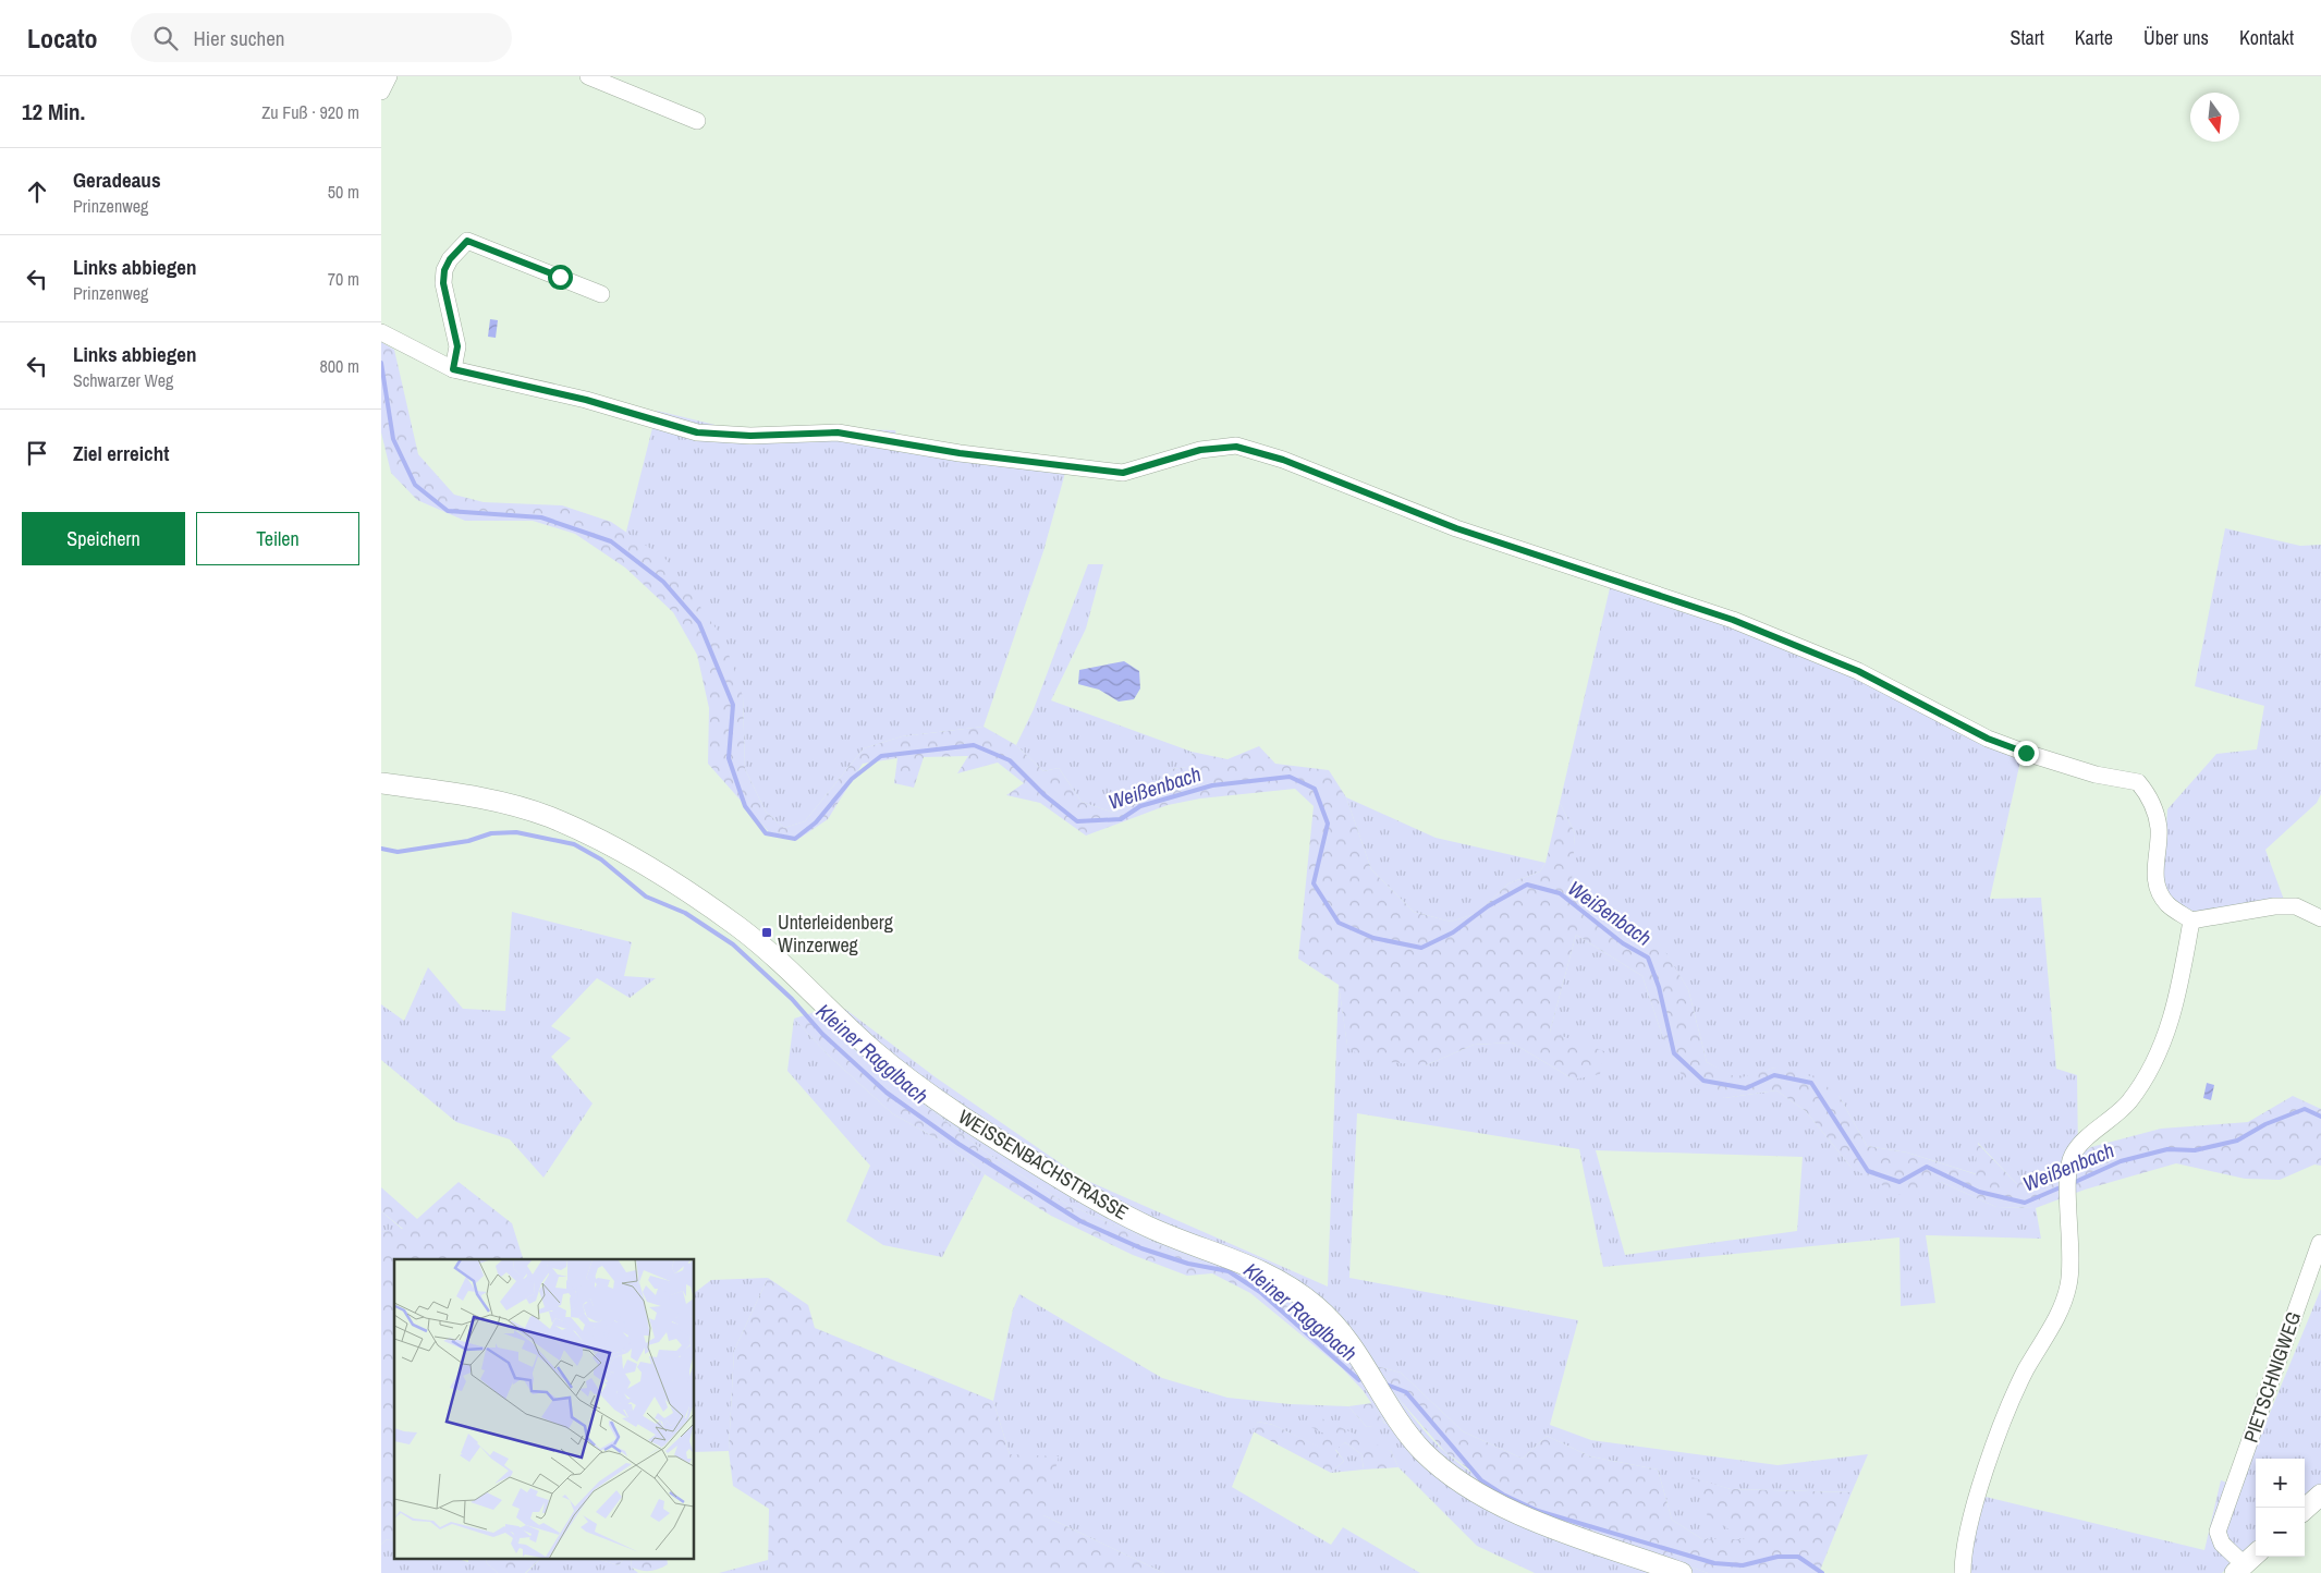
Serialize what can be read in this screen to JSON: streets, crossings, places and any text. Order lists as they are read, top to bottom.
{
  "streets": {
    "main road": ["WEISSENBACHSTRASSE"],
    "street": ["PIETSCHNIGWEG"]
  },
  "water": ["Weißenbach", "Kleiner Ragglbach"],
  "places": {
    "transit": ["Unterleidenberg Winzerweg"]
  },
  "north": "bottom",
  "page": {
    "header": "Locato",
    "search": "Hier suchen",
    "nav": [
      "Start",
      "Karte",
      "Über uns",
      "Kontakt"
    ],
    "heading": ["12 Min.", "Zu Fuß · 920 m"],
    "list": [
      ["Geradeaus", "Prinzenweg", "50 m"],
      ["Links abbiegen", "Prinzenweg", "70 m"],
      ["Links abbiegen", "Schwarzer Weg", "800 m"],
      "Ziel erreicht"
    ],
    "buttons": ["Speichern", "Teilen"],
    "map_buttons": ["+", "−"]
  }
}
